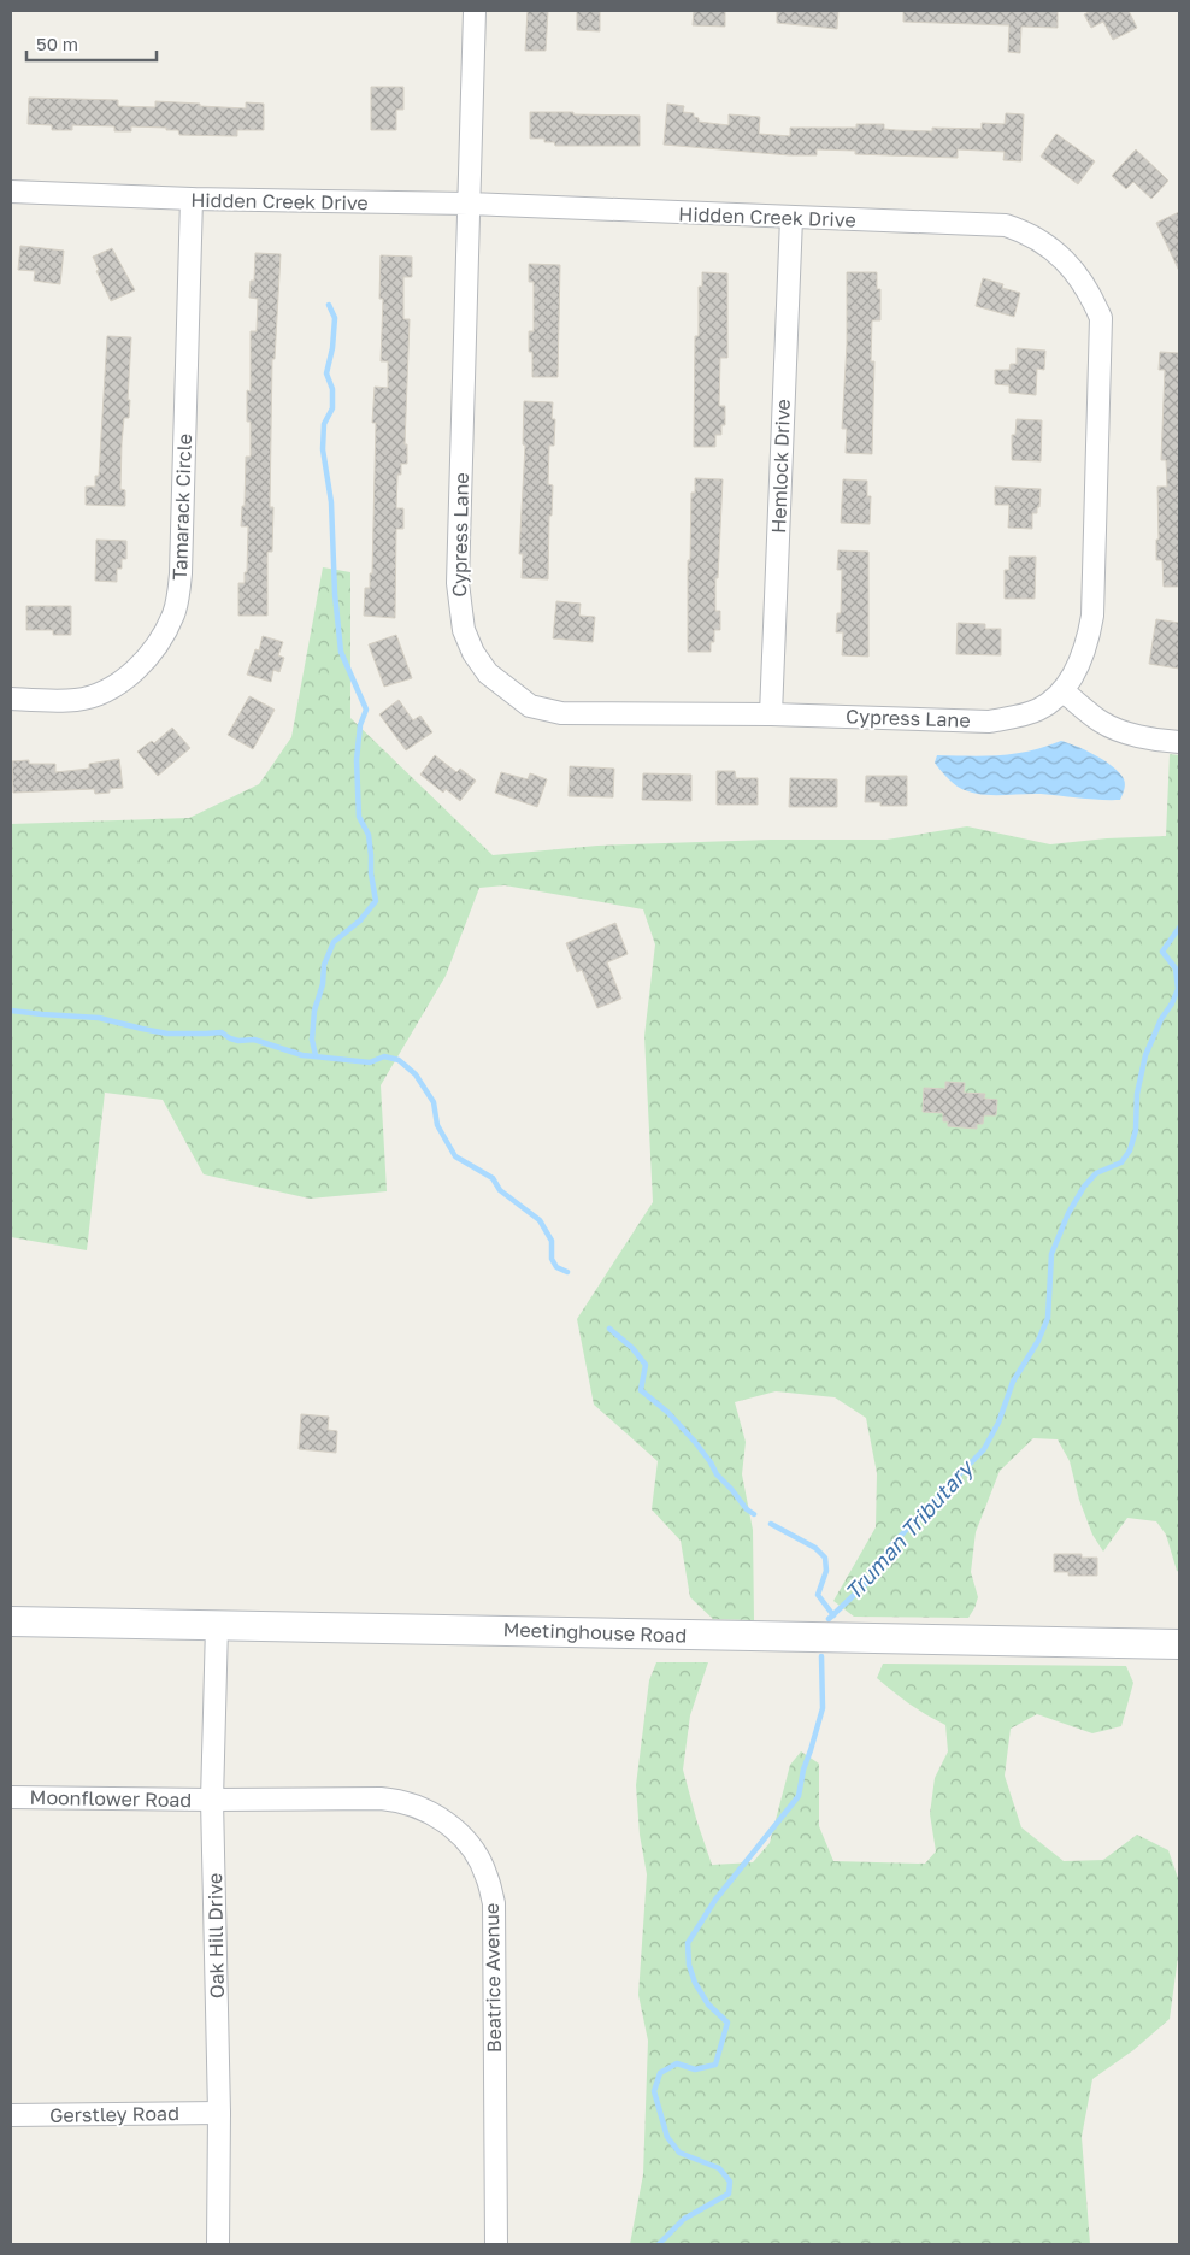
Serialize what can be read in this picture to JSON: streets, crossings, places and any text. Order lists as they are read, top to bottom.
{
  "streets": {
    "street": [
      "Hidden Creek Drive",
      "Hemlock Drive",
      "Tamarack Circle",
      "Cypress Lane",
      "Meetinghouse Road",
      "Moonflower Road",
      "Oak Hill Drive",
      "Beatrice Avenue",
      "Gerstley Road"
    ]
  },
  "crossings": [
    ["Hidden Creek Drive", "Hemlock Drive"],
    ["Hidden Creek Drive", "Tamarack Circle"],
    ["Hidden Creek Drive", "Cypress Lane"],
    ["Hemlock Drive", "Cypress Lane"],
    ["Meetinghouse Road", "Oak Hill Drive"],
    ["Moonflower Road", "Oak Hill Drive"],
    ["Moonflower Road", "Beatrice Avenue"],
    ["Oak Hill Drive", "Beatrice Avenue"],
    ["Oak Hill Drive", "Gerstley Road"]
  ],
  "water": ["Truman Tributary"],
  "scale_bar": "50 m"
}
